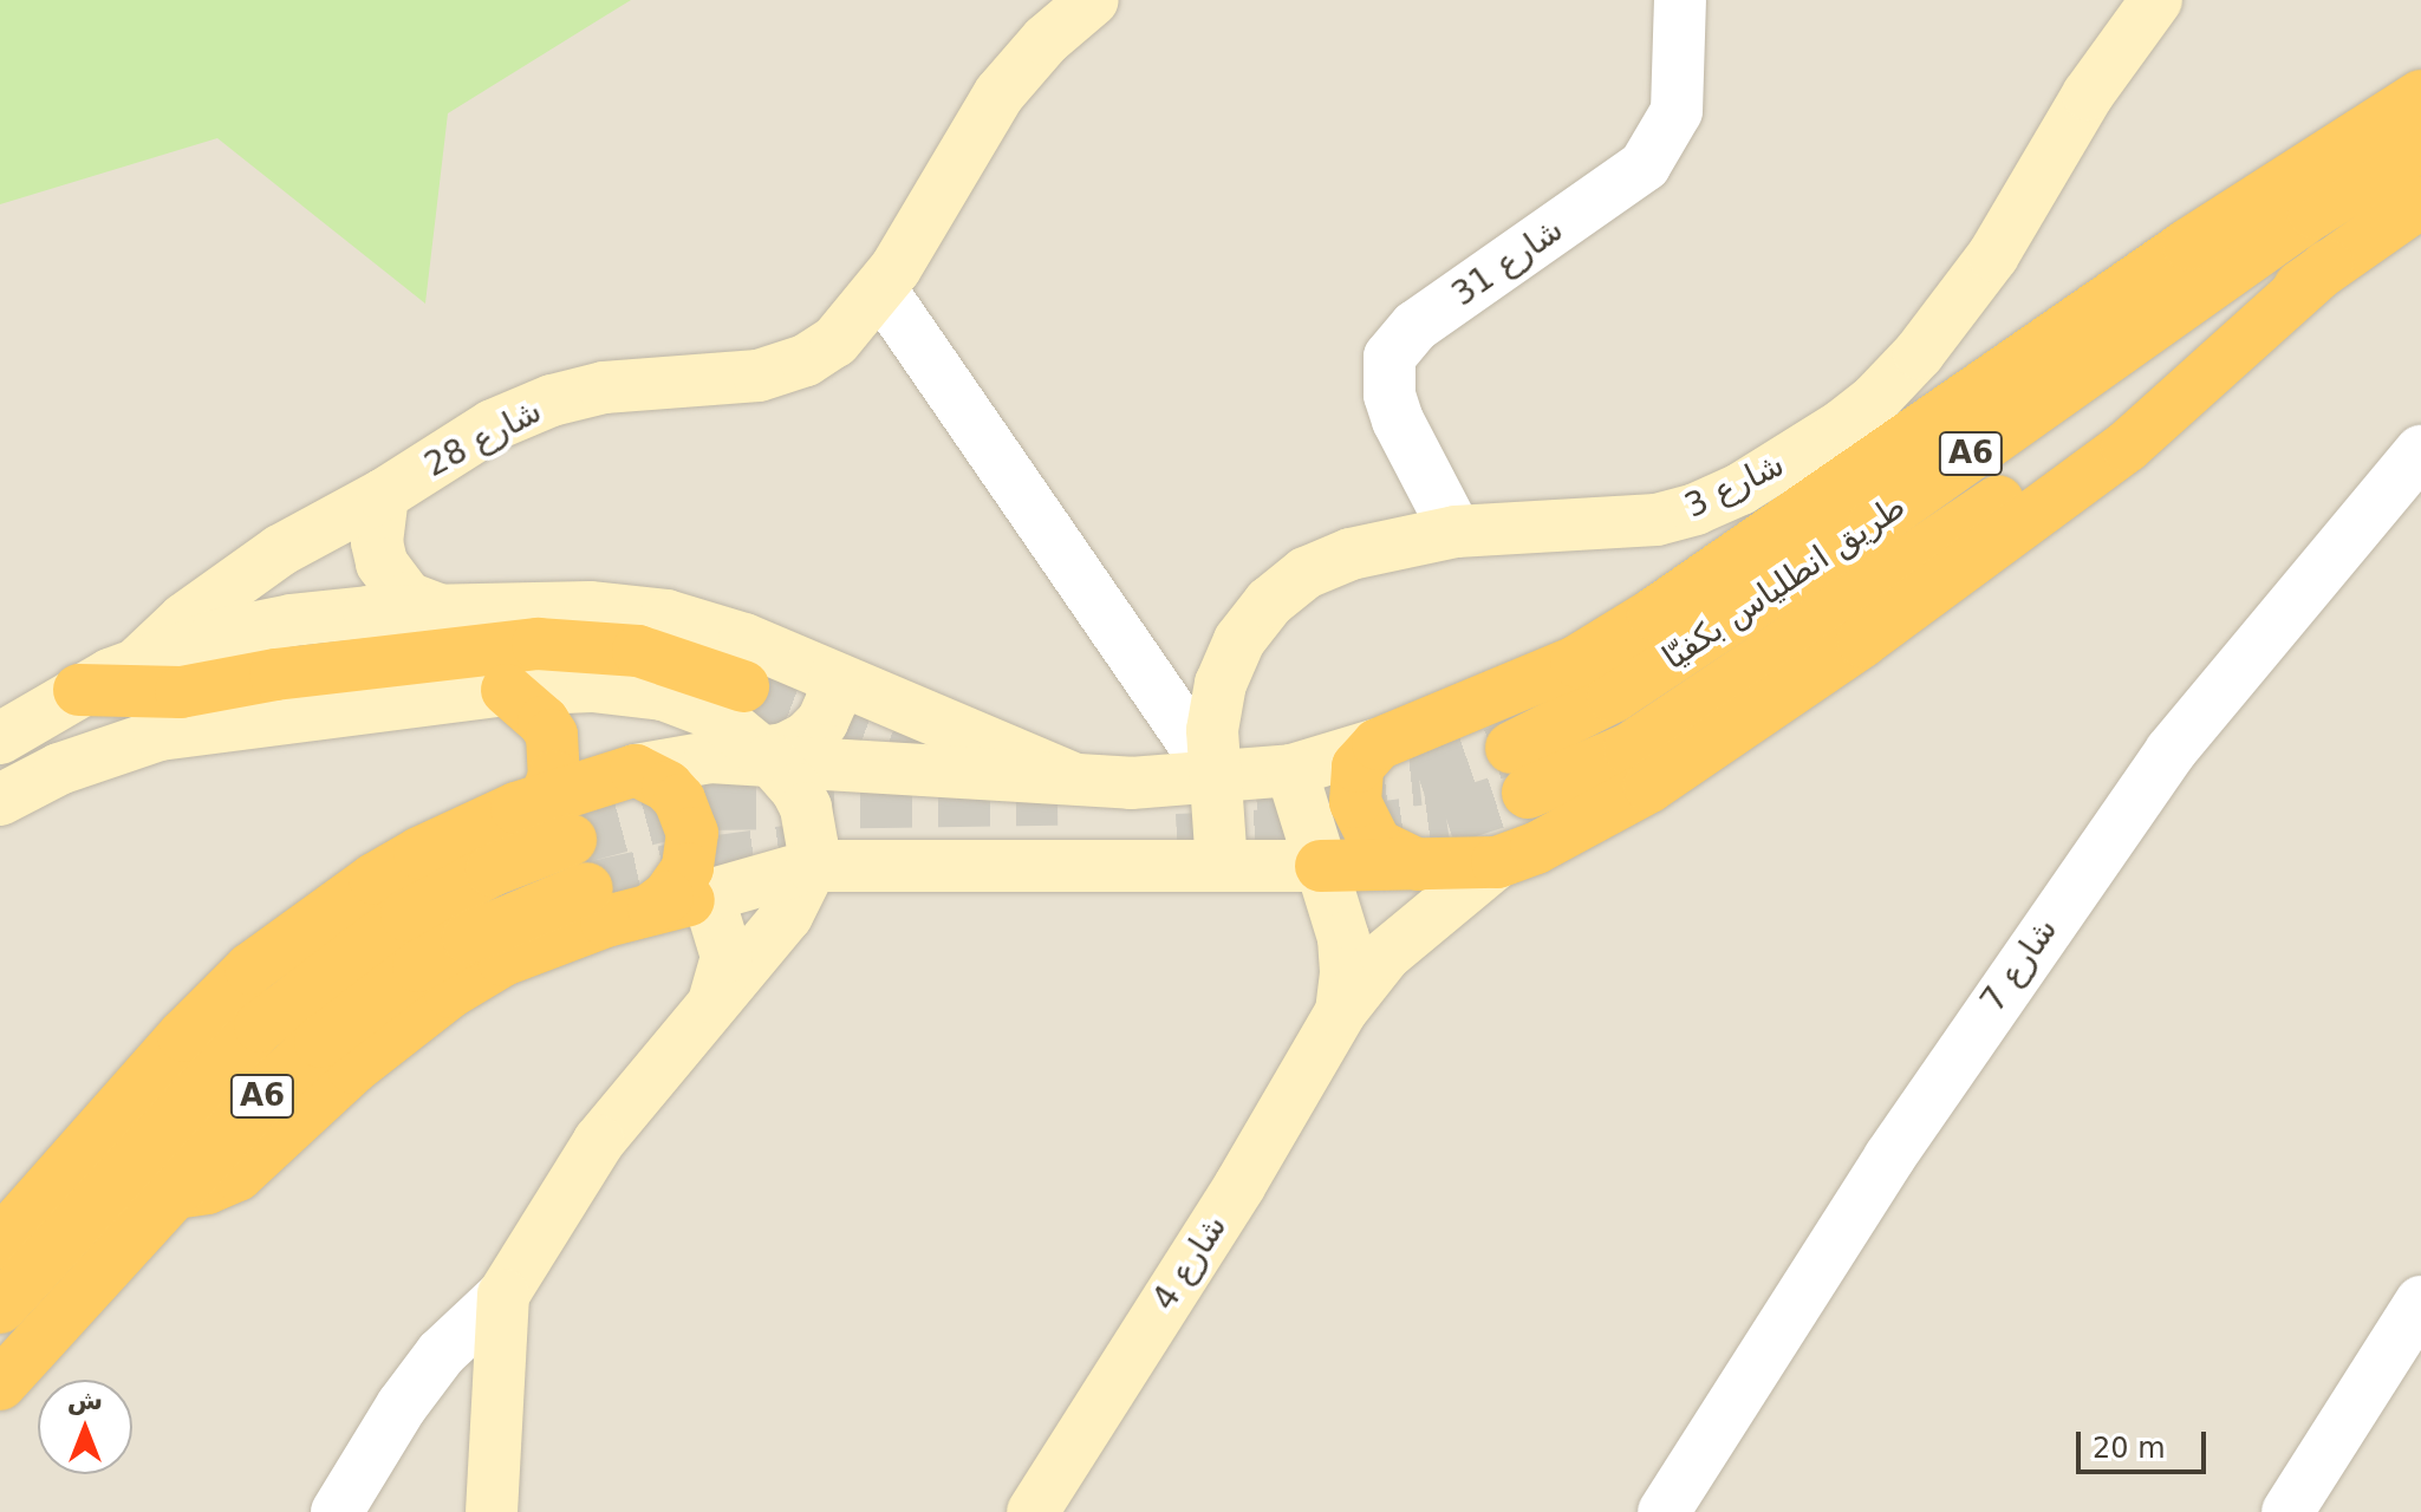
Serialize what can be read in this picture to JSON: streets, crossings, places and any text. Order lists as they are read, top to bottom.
{
  "streets": {
    "highway": ["A6", "طريق انطلياس بكفيّا"],
    "street": [
      "شارع 31",
      "شارع 28",
      "شارع 3",
      "شارع 7",
      "شارع 4"
    ]
  },
  "crossings": [
    ["شارع 31", "شارع 3"],
    ["A6", "طريق انطلياس بكفيّا"]
  ],
  "scale_bar": "20 m",
  "north": "top"
}
